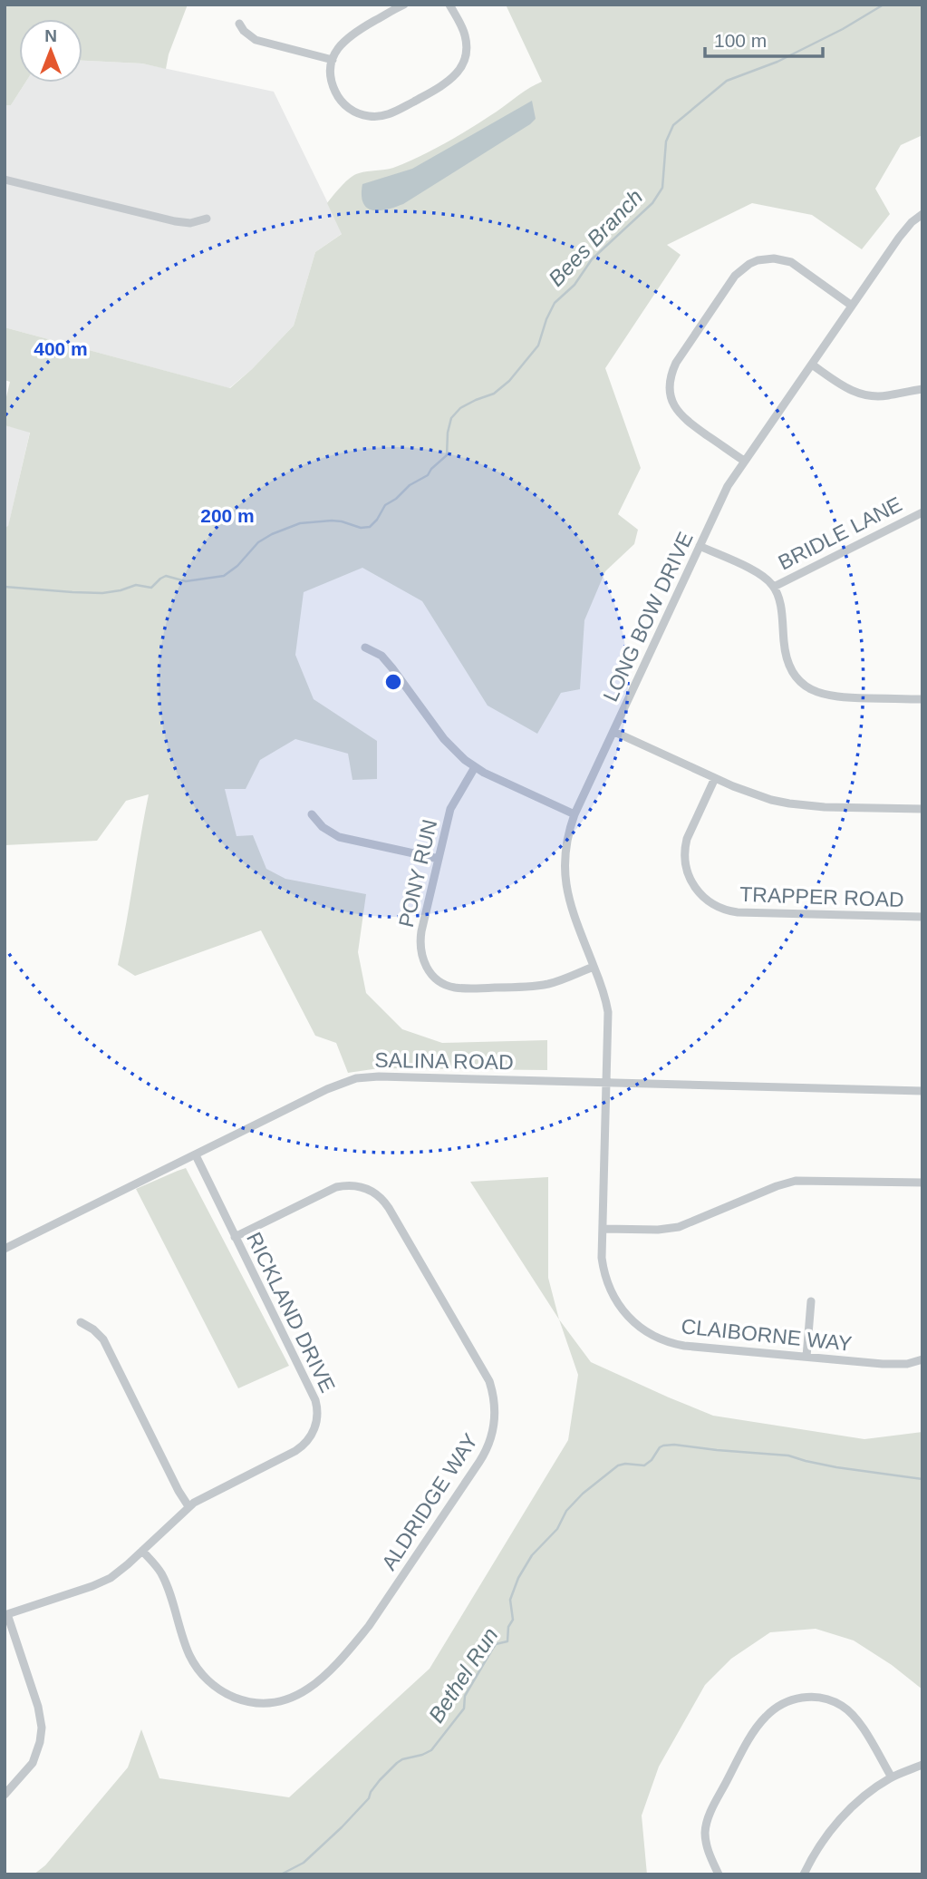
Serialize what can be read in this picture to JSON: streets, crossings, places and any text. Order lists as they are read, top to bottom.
{
  "streets": {
    "street": [
      "BRIDLE LANE",
      "LONG BOW DRIVE",
      "PONY RUN",
      "TRAPPER ROAD",
      "SALINA ROAD",
      "RICKLAND DRIVE",
      "CLAIBORNE WAY",
      "ALDRIDGE WAY"
    ]
  },
  "crossings": [
    ["LONG BOW DRIVE", "PONY RUN"],
    ["LONG BOW DRIVE", "SALINA ROAD"],
    ["LONG BOW DRIVE", "CLAIBORNE WAY"],
    ["SALINA ROAD", "RICKLAND DRIVE"],
    ["SALINA ROAD", "CLAIBORNE WAY"],
    ["RICKLAND DRIVE", "ALDRIDGE WAY"]
  ],
  "water": ["Bees Branch", "Bethel Run"],
  "scale_bar": "100 m",
  "north": "top",
  "rings": ["400 m", "200 m"]
}
